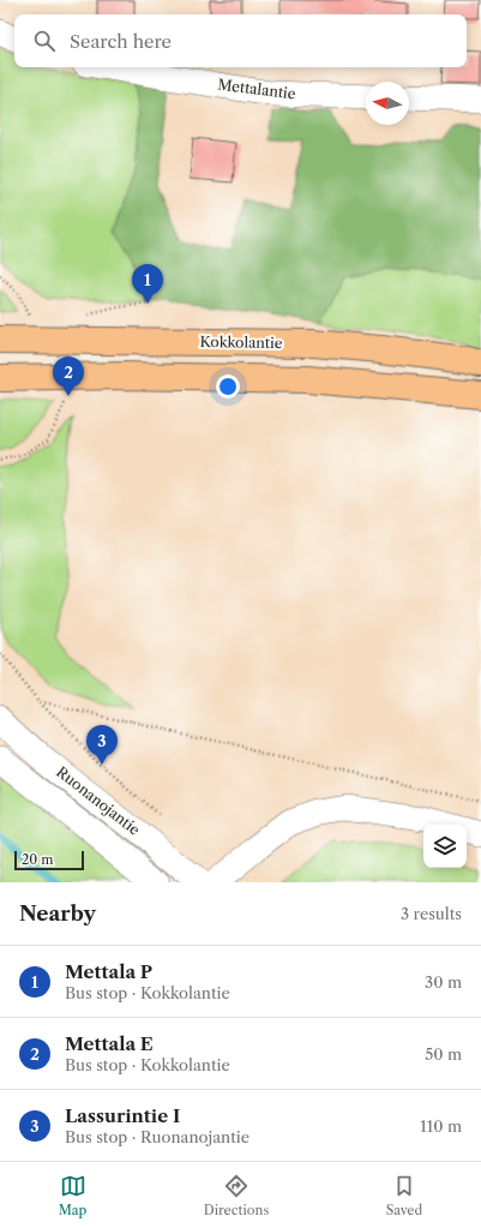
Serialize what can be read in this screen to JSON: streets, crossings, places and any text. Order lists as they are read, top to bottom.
{
  "streets": {
    "main road": ["Kokkolantie"],
    "street": ["Mettalantie", "Ruonanojantie"]
  },
  "scale_bar": "20 m",
  "north": "left",
  "page": {
    "search": "Search here",
    "pins": ["1", "2", "3"],
    "scale": "20 m",
    "heading": ["Nearby", "3 results"],
    "list": [
      {
        "mark": "1",
        "name": "Mettala P",
        "note": "Bus stop · Kokkolantie",
        "value": "30 m"
      },
      {
        "mark": "2",
        "name": "Mettala E",
        "note": "Bus stop · Kokkolantie",
        "value": "50 m"
      },
      {
        "mark": "3",
        "name": "Lassurintie I",
        "note": "Bus stop · Ruonanojantie",
        "value": "110 m"
      }
    ],
    "nav": ["Map", "Directions", "Saved"]
  }
}
